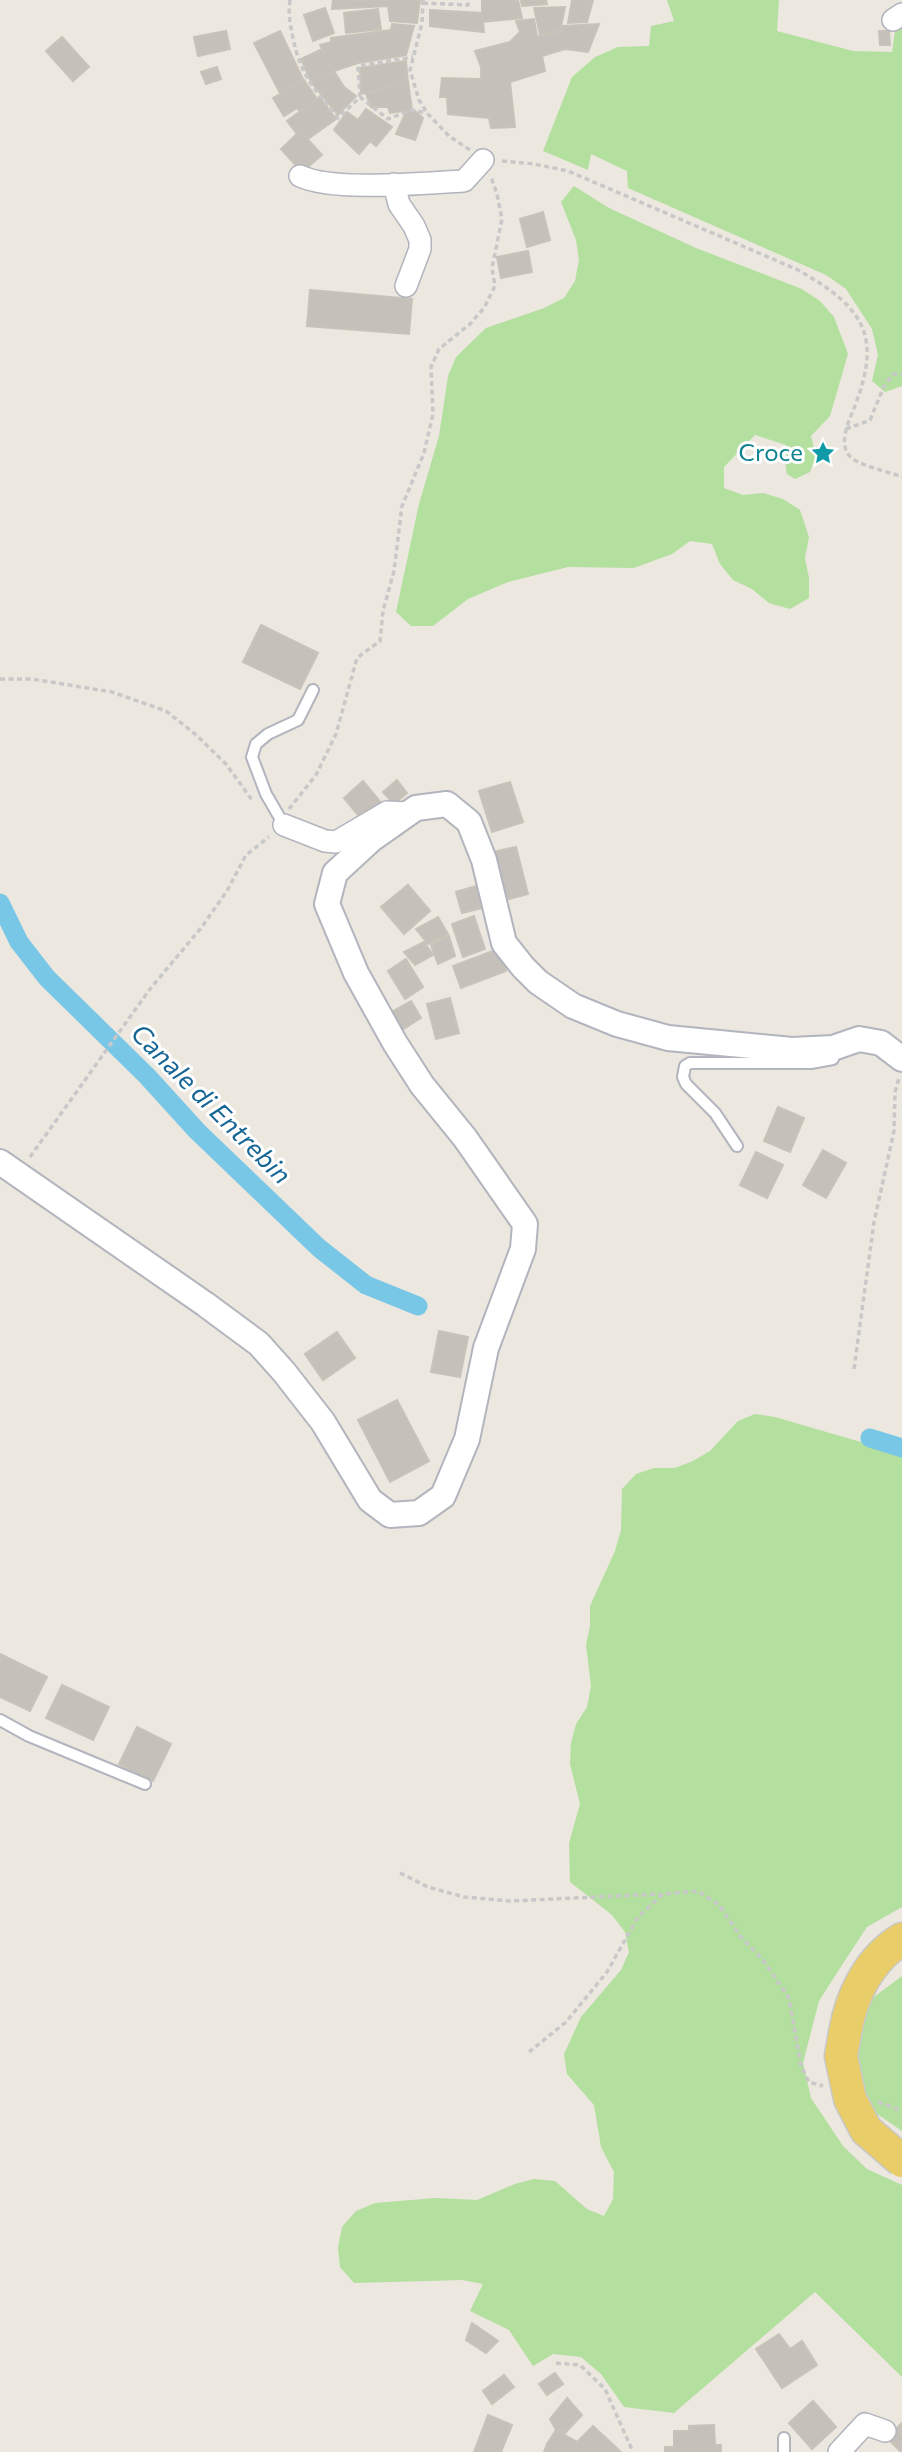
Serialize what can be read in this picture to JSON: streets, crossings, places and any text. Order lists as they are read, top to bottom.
{
  "water": ["Canale di Entrebin"],
  "places": {
    "place": ["Croce"]
  }
}
